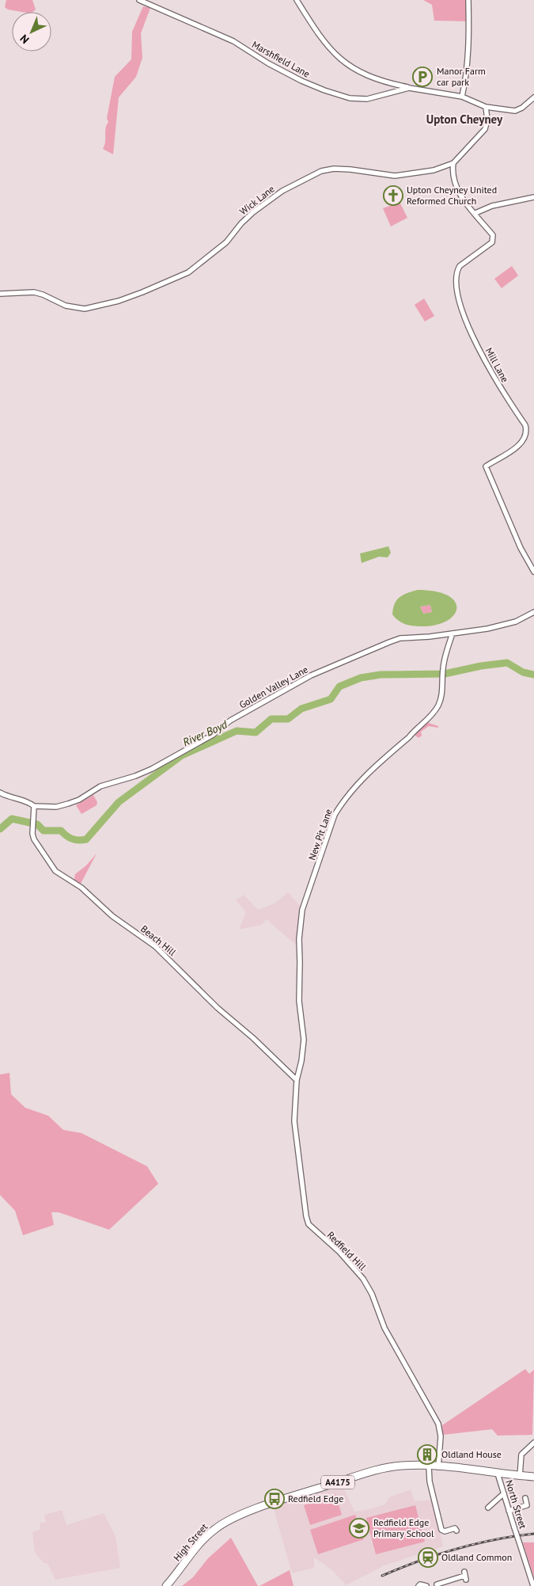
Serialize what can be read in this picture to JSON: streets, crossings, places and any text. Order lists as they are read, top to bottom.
{
  "streets": {
    "main road": ["A4175", "High Street"],
    "street": [
      "Marshfield Lane",
      "Wick Lane",
      "Mill Lane",
      "Golden Valley Lane",
      "New Pit Lane",
      "Beach Hill",
      "Redfield Hill",
      "North Street"
    ]
  },
  "crossings": [
    ["Marshfield Lane", "Wick Lane"],
    ["Wick Lane", "Mill Lane"],
    ["Golden Valley Lane", "New Pit Lane"],
    ["Golden Valley Lane", "Beach Hill"],
    ["New Pit Lane", "Beach Hill"],
    ["New Pit Lane", "Redfield Hill"],
    ["Beach Hill", "Redfield Hill"],
    ["Redfield Hill", "High Street"],
    ["North Street", "High Street"]
  ],
  "districts": ["Upton Cheyney"],
  "water": ["River Boyd"],
  "places": {
    "parking": ["Manor Farm car park"],
    "church": ["Upton Cheyney United Reformed Church"],
    "building": ["Oldland House"],
    "bus stop": ["Redfield Edge"],
    "school or university": ["Redfield Edge Primary School"],
    "station": ["Oldland Common"]
  },
  "north": "bottom left"
}
